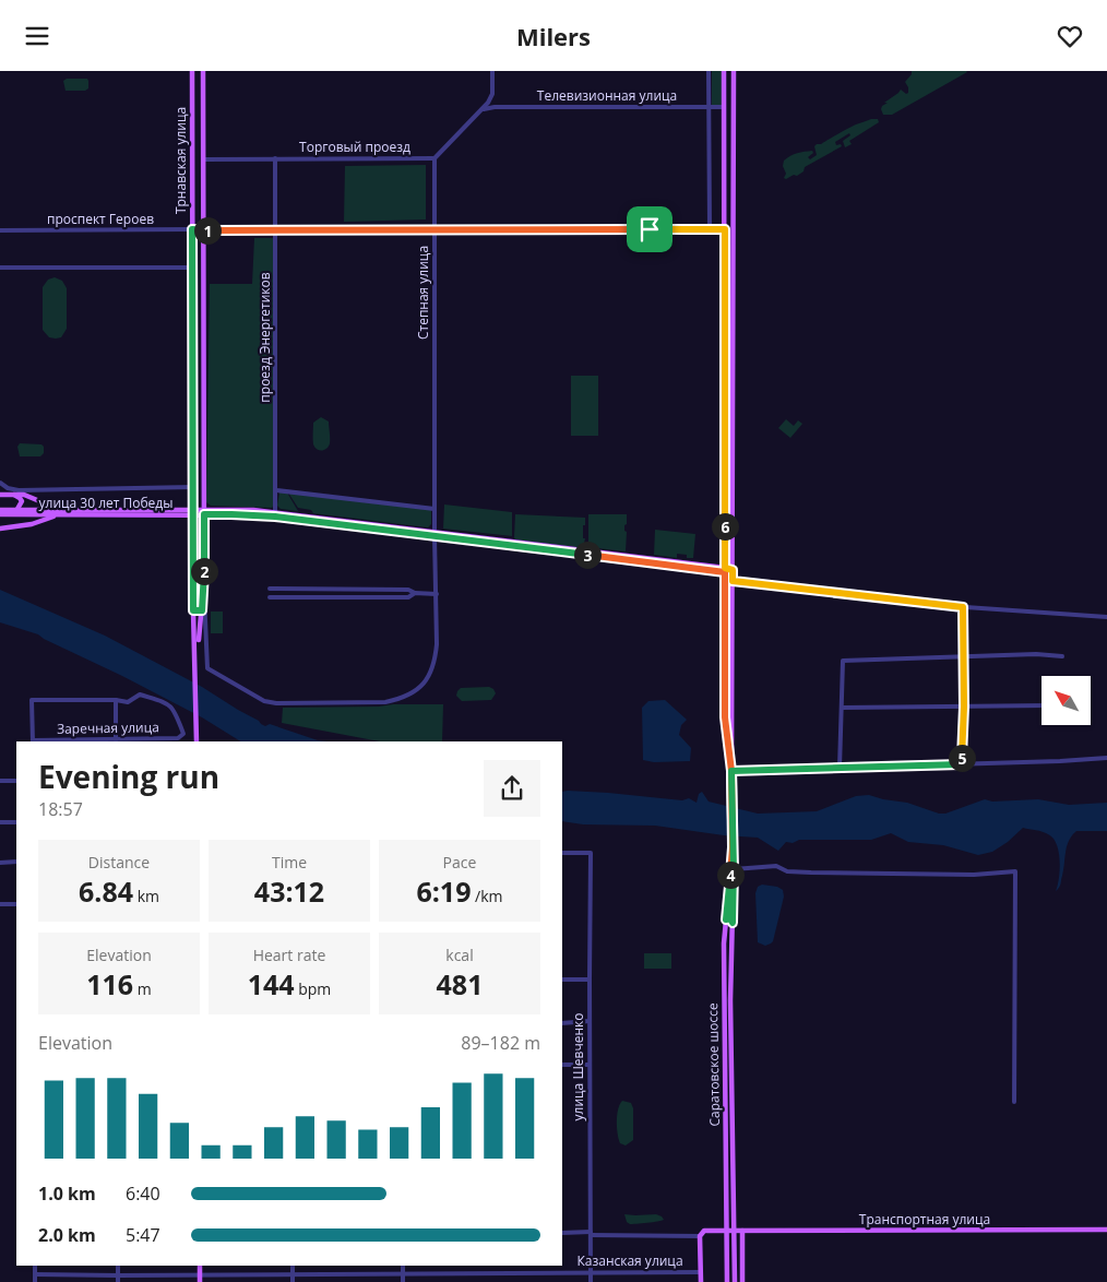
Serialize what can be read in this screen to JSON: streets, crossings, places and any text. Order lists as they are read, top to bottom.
{
  "streets": {
    "main road": [
      "Телевизионная улица",
      "Трнавская улица",
      "проспект Героев",
      "улица 30 лет Победы",
      "Саратовское шоссе",
      "Транспортная улица"
    ],
    "street": [
      "Торговый проезд",
      "Степная улица",
      "проезд Энергетиков",
      "Заречная улица",
      "улица Шевченко",
      "Казанская улица"
    ]
  },
  "crossings": [
    ["Телевизионная улица", "Саратовское шоссе"],
    ["Торговый проезд", "Трнавская улица"],
    ["Торговый проезд", "Степная улица"],
    ["Торговый проезд", "проезд Энергетиков"],
    ["Трнавская улица", "проспект Героев"],
    ["Трнавская улица", "улица 30 лет Победы"],
    ["проспект Героев", "Степная улица"],
    ["проспект Героев", "проезд Энергетиков"],
    ["проспект Героев", "Саратовское шоссе"],
    ["Степная улица", "улица 30 лет Победы"],
    ["проезд Энергетиков", "улица 30 лет Победы"],
    ["улица 30 лет Победы", "Саратовское шоссе"],
    ["Саратовское шоссе", "Транспортная улица"],
    ["улица Шевченко", "Казанская улица"]
  ],
  "north": "top left",
  "page": {
    "header": "Milers",
    "pins": [
      "1",
      "6",
      "3",
      "2",
      "5",
      "4"
    ],
    "heading": ["Evening run", "18:57"],
    "stats": [
      ["Distance", "6.84 km"],
      ["Time", "43:12"],
      ["Pace", "6:19 /km"],
      ["Elevation", "116 m"],
      ["Heart rate", "144 bpm"],
      ["kcal", "481"]
    ],
    "chart": ["Elevation", "89–182 m"],
    "list": [
      {
        "name": "1.0 km",
        "note": "6:40"
      },
      {
        "name": "2.0 km",
        "note": "5:47"
      }
    ]
  }
}
